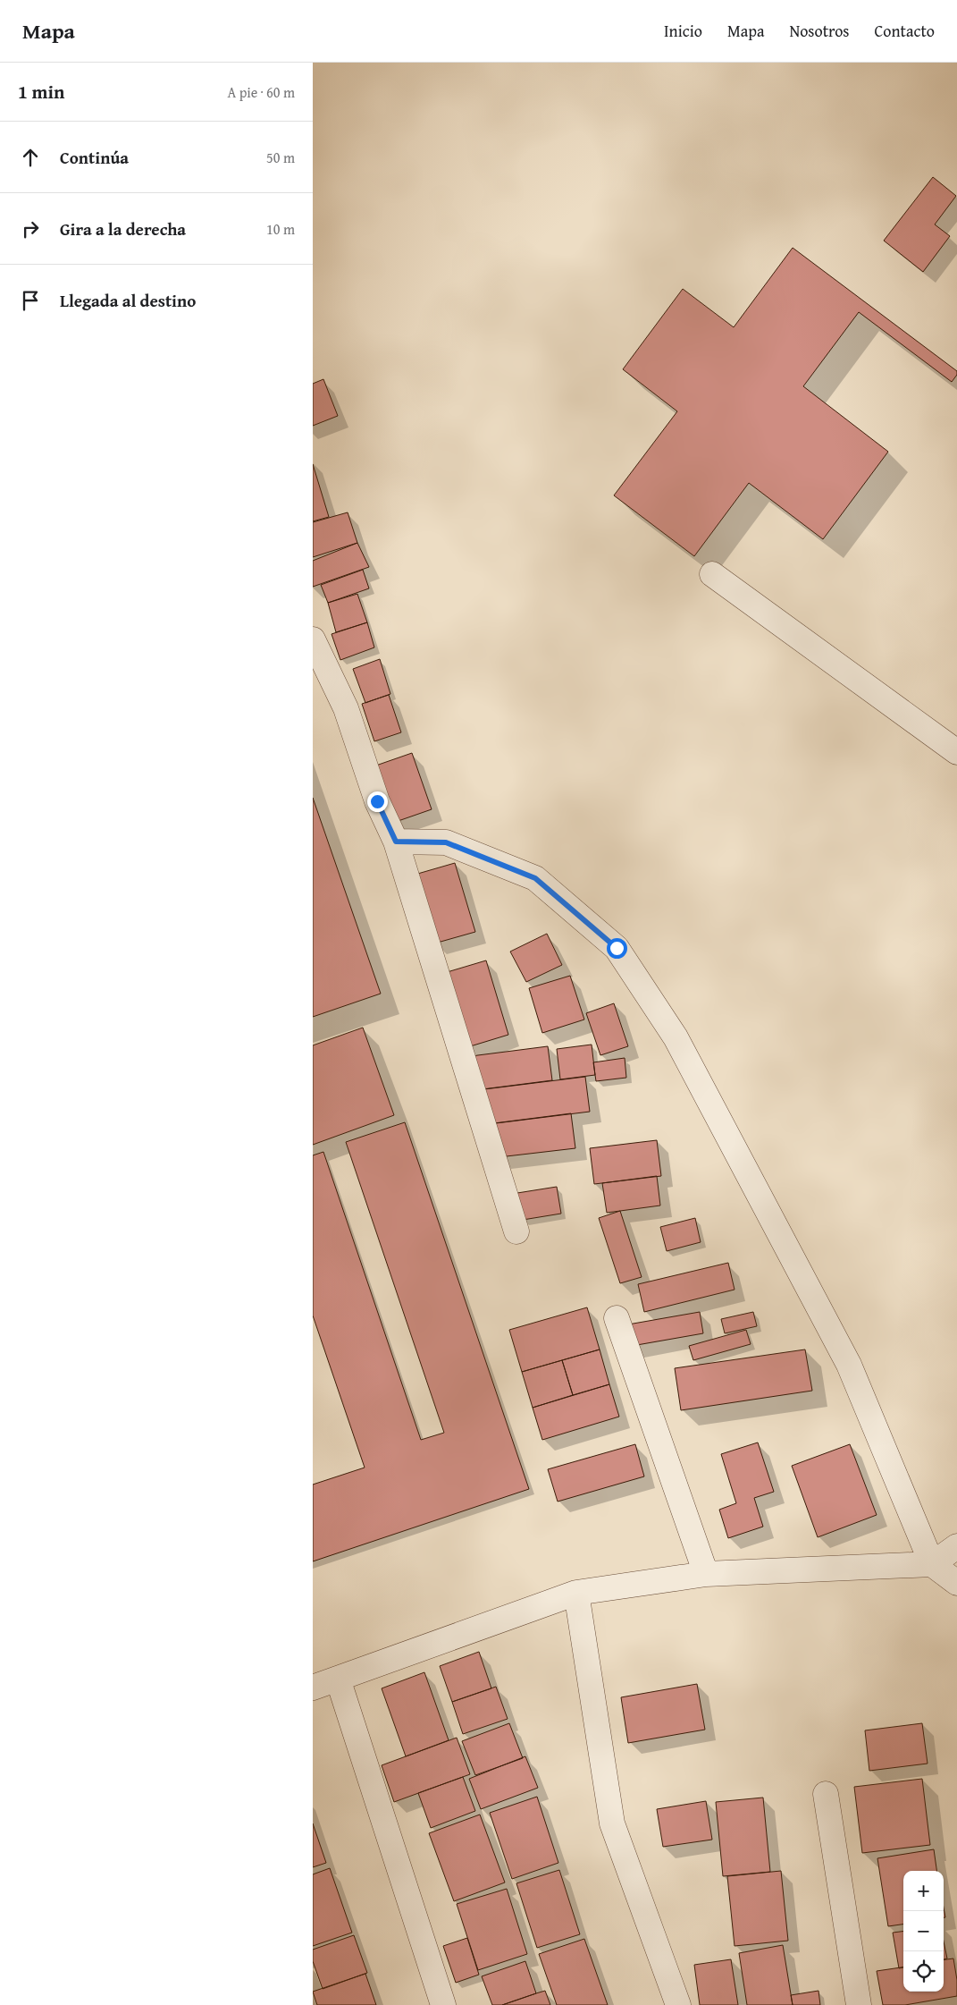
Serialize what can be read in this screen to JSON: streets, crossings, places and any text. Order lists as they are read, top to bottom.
{
  "page": {
    "header": "Mapa",
    "nav": [
      "Inicio",
      "Mapa",
      "Nosotros",
      "Contacto"
    ],
    "heading": ["1 min", "A pie · 60 m"],
    "list": [
      ["Continúa", "50 m"],
      ["Gira a la derecha", "10 m"],
      "Llegada al destino"
    ],
    "map_buttons": ["+", "−"]
  }
}
